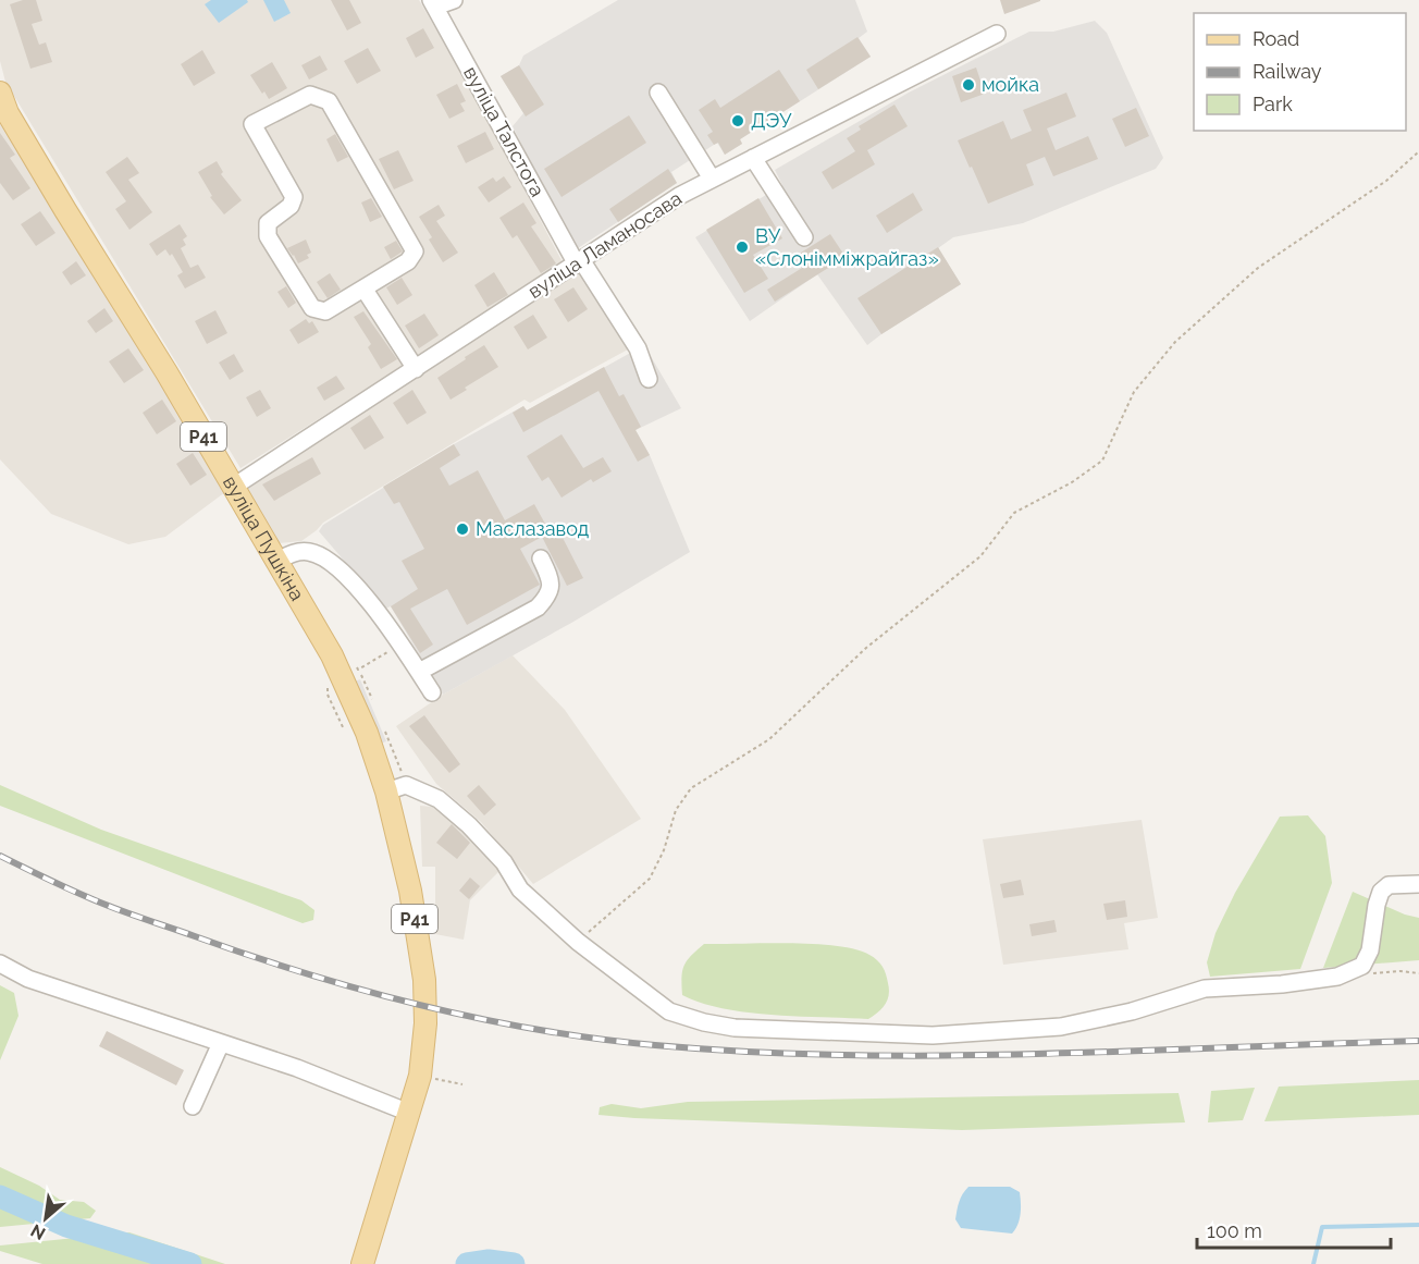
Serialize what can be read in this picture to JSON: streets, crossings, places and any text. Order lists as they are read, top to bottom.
{
  "streets": {
    "main road": ["Р41", "вуліца Пушкіна"],
    "street": ["вуліца Талстога", "вуліца Ламаносава"]
  },
  "crossings": [
    ["вуліца Талстога", "вуліца Ламаносава"],
    ["вуліца Ламаносава", "вуліца Пушкіна"],
    ["Р41", "вуліца Пушкіна"]
  ],
  "places": [
    "мойка",
    "ДЭУ",
    "ВУ «Слонімміжрайгаз»",
    "Маслазавод"
  ],
  "legend": ["Road", "Railway", "Park"],
  "scale_bar": "100 m",
  "north": "bottom left"
}
